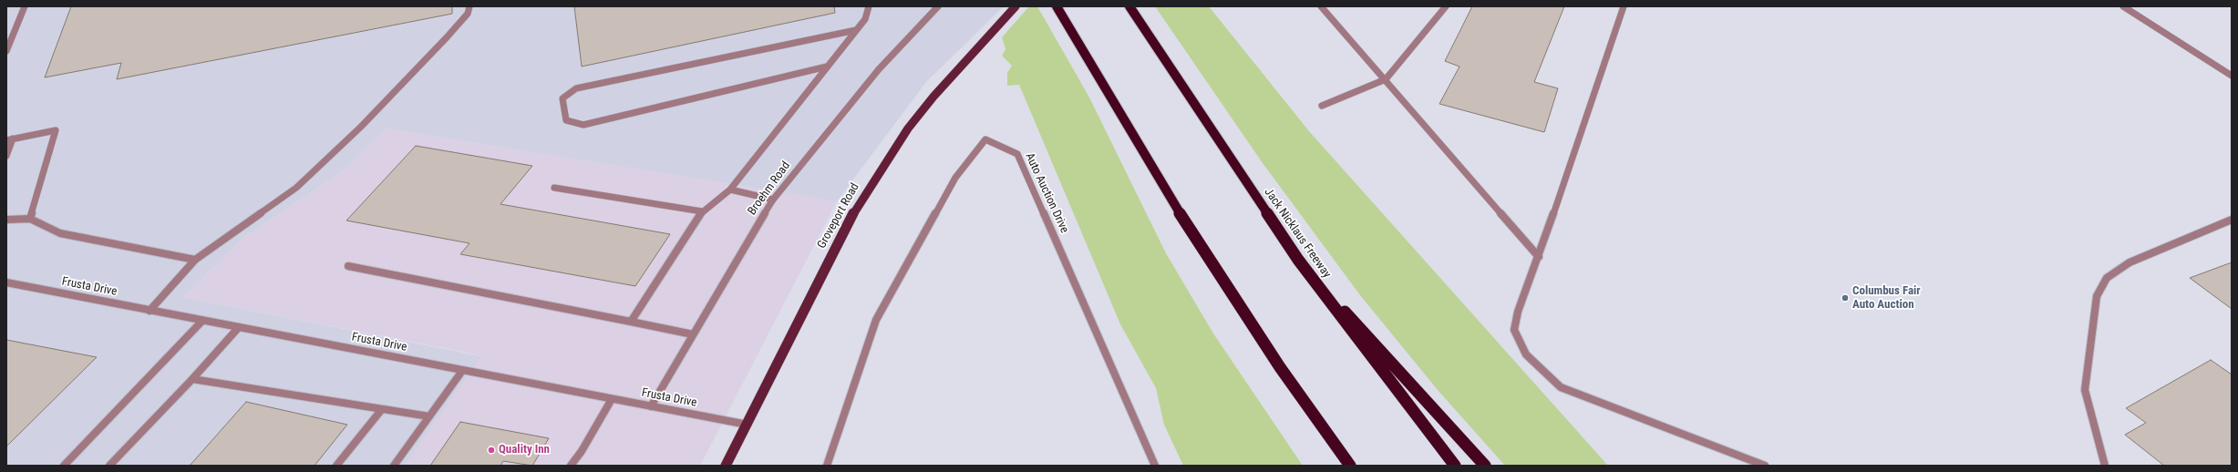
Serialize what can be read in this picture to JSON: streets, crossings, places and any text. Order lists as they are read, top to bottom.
{
  "streets": {
    "highway": ["Jack Nicklaus Freeway"],
    "main road": ["Groveport Road"],
    "street": ["Broehm Road", "Auto Auction Drive", "Frusta Drive"]
  },
  "crossings": [
    ["Broehm Road", "Frusta Drive"],
    ["Groveport Road", "Frusta Drive"]
  ],
  "places": ["Columbus Fair Auto Auction", "Quality Inn"]
}
